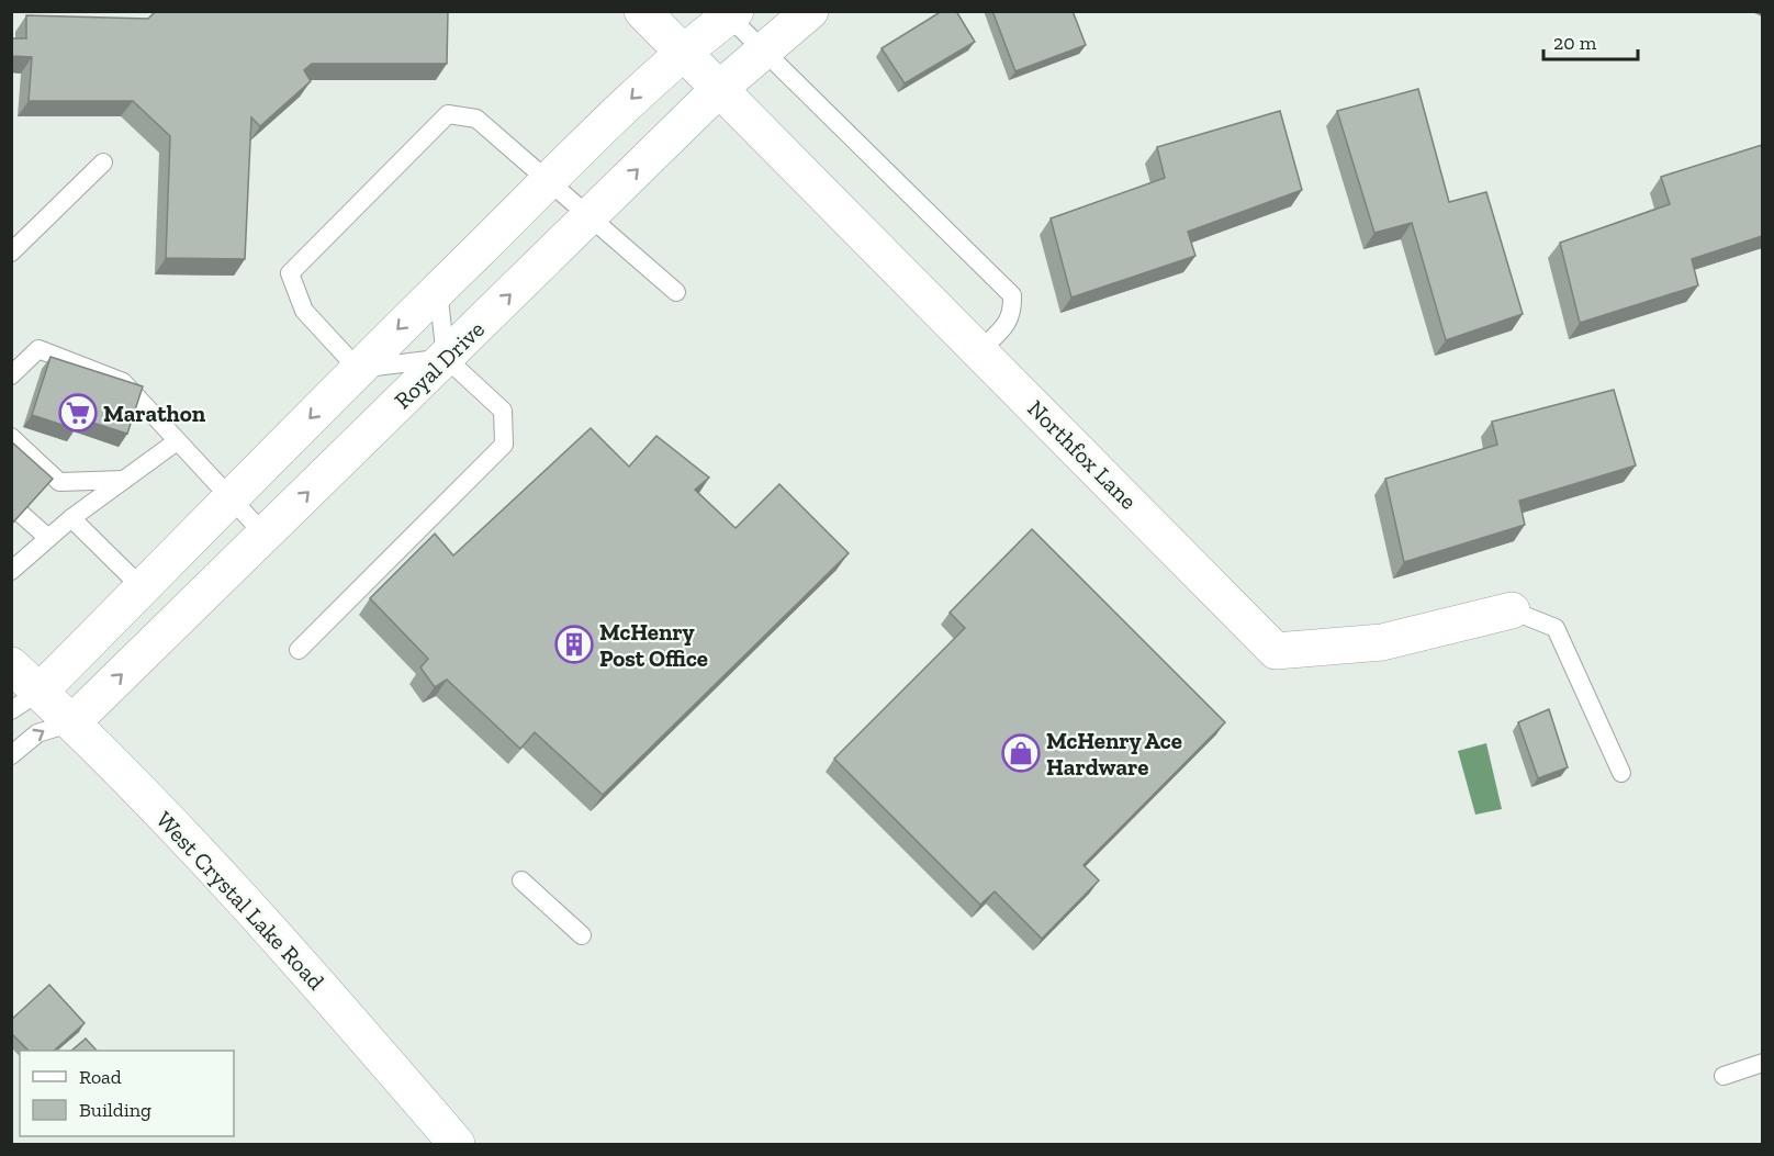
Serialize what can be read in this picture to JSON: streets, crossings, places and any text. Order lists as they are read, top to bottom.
{
  "streets": {
    "street": ["Royal Drive", "Northfox Lane", "West Crystal Lake Road"]
  },
  "crossings": [
    ["Royal Drive", "Northfox Lane"],
    ["Royal Drive", "West Crystal Lake Road"]
  ],
  "places": {
    "supermarket": ["Marathon"],
    "building": ["McHenry Post Office"],
    "shop": ["McHenry Ace Hardware"]
  },
  "legend": ["Road", "Building"],
  "scale_bar": "20 m"
}
